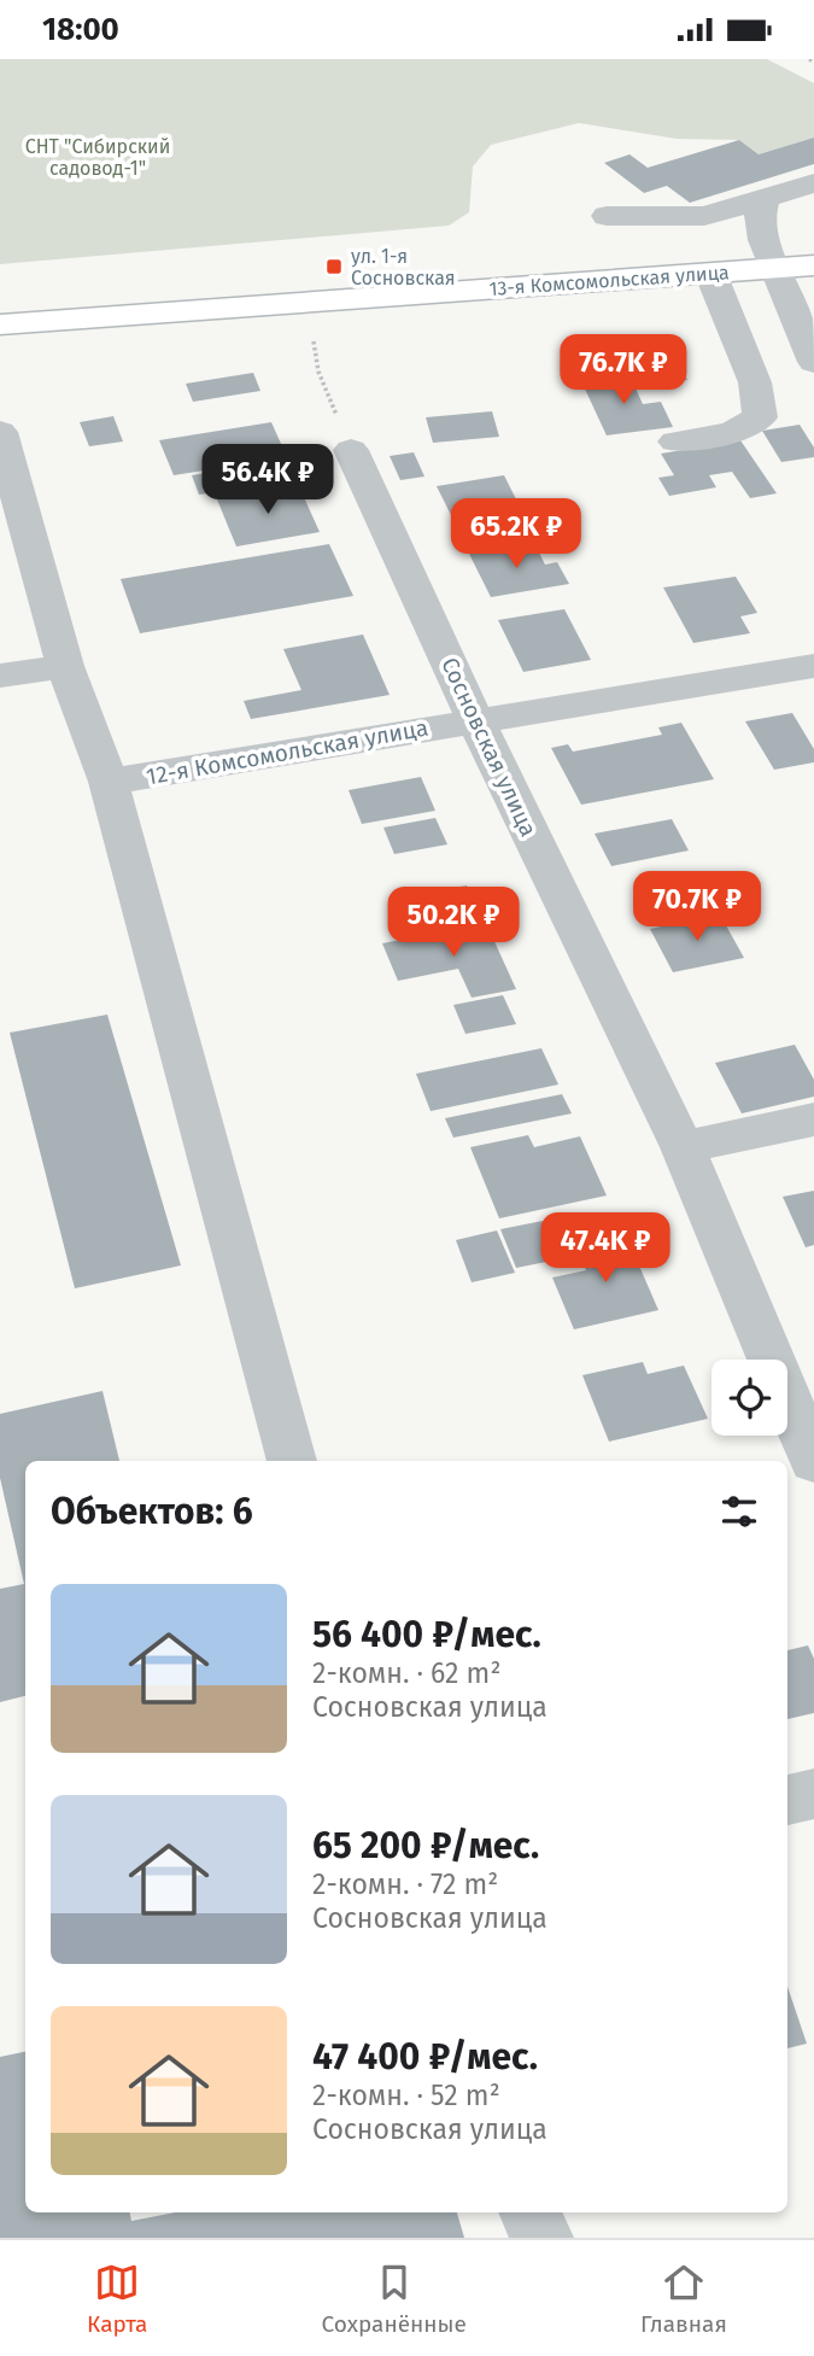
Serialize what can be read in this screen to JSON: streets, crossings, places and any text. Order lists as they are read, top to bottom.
{
  "streets": {
    "main road": ["13-я Комсомольская улица"],
    "street": ["Сосновская улица", "12-я Комсомольская улица"]
  },
  "crossings": [
    ["Сосновская улица", "12-я Комсомольская улица"]
  ],
  "parks": ["СНТ \"Сибирский садовод-1\""],
  "places": {
    "transit": ["ул. 1-я Сосновская"]
  },
  "page": {
    "status": "18:00",
    "price": [
      "76.7K ₽",
      "56.4K ₽",
      "65.2K ₽",
      "70.7K ₽",
      "50.2K ₽",
      "47.4K ₽"
    ],
    "heading": "Объектов: 6",
    "list": [
      {
        "name": "56 400 ₽/мес.",
        "note": "2-комн. · 62 m² · Сосновская улица"
      },
      {
        "name": "65 200 ₽/мес.",
        "note": "2-комн. · 72 m² · Сосновская улица"
      },
      {
        "name": "47 400 ₽/мес.",
        "note": "2-комн. · 52 m² · Сосновская улица"
      }
    ],
    "tabs": ["Карта", "Сохранённые", "Главная"]
  }
}
